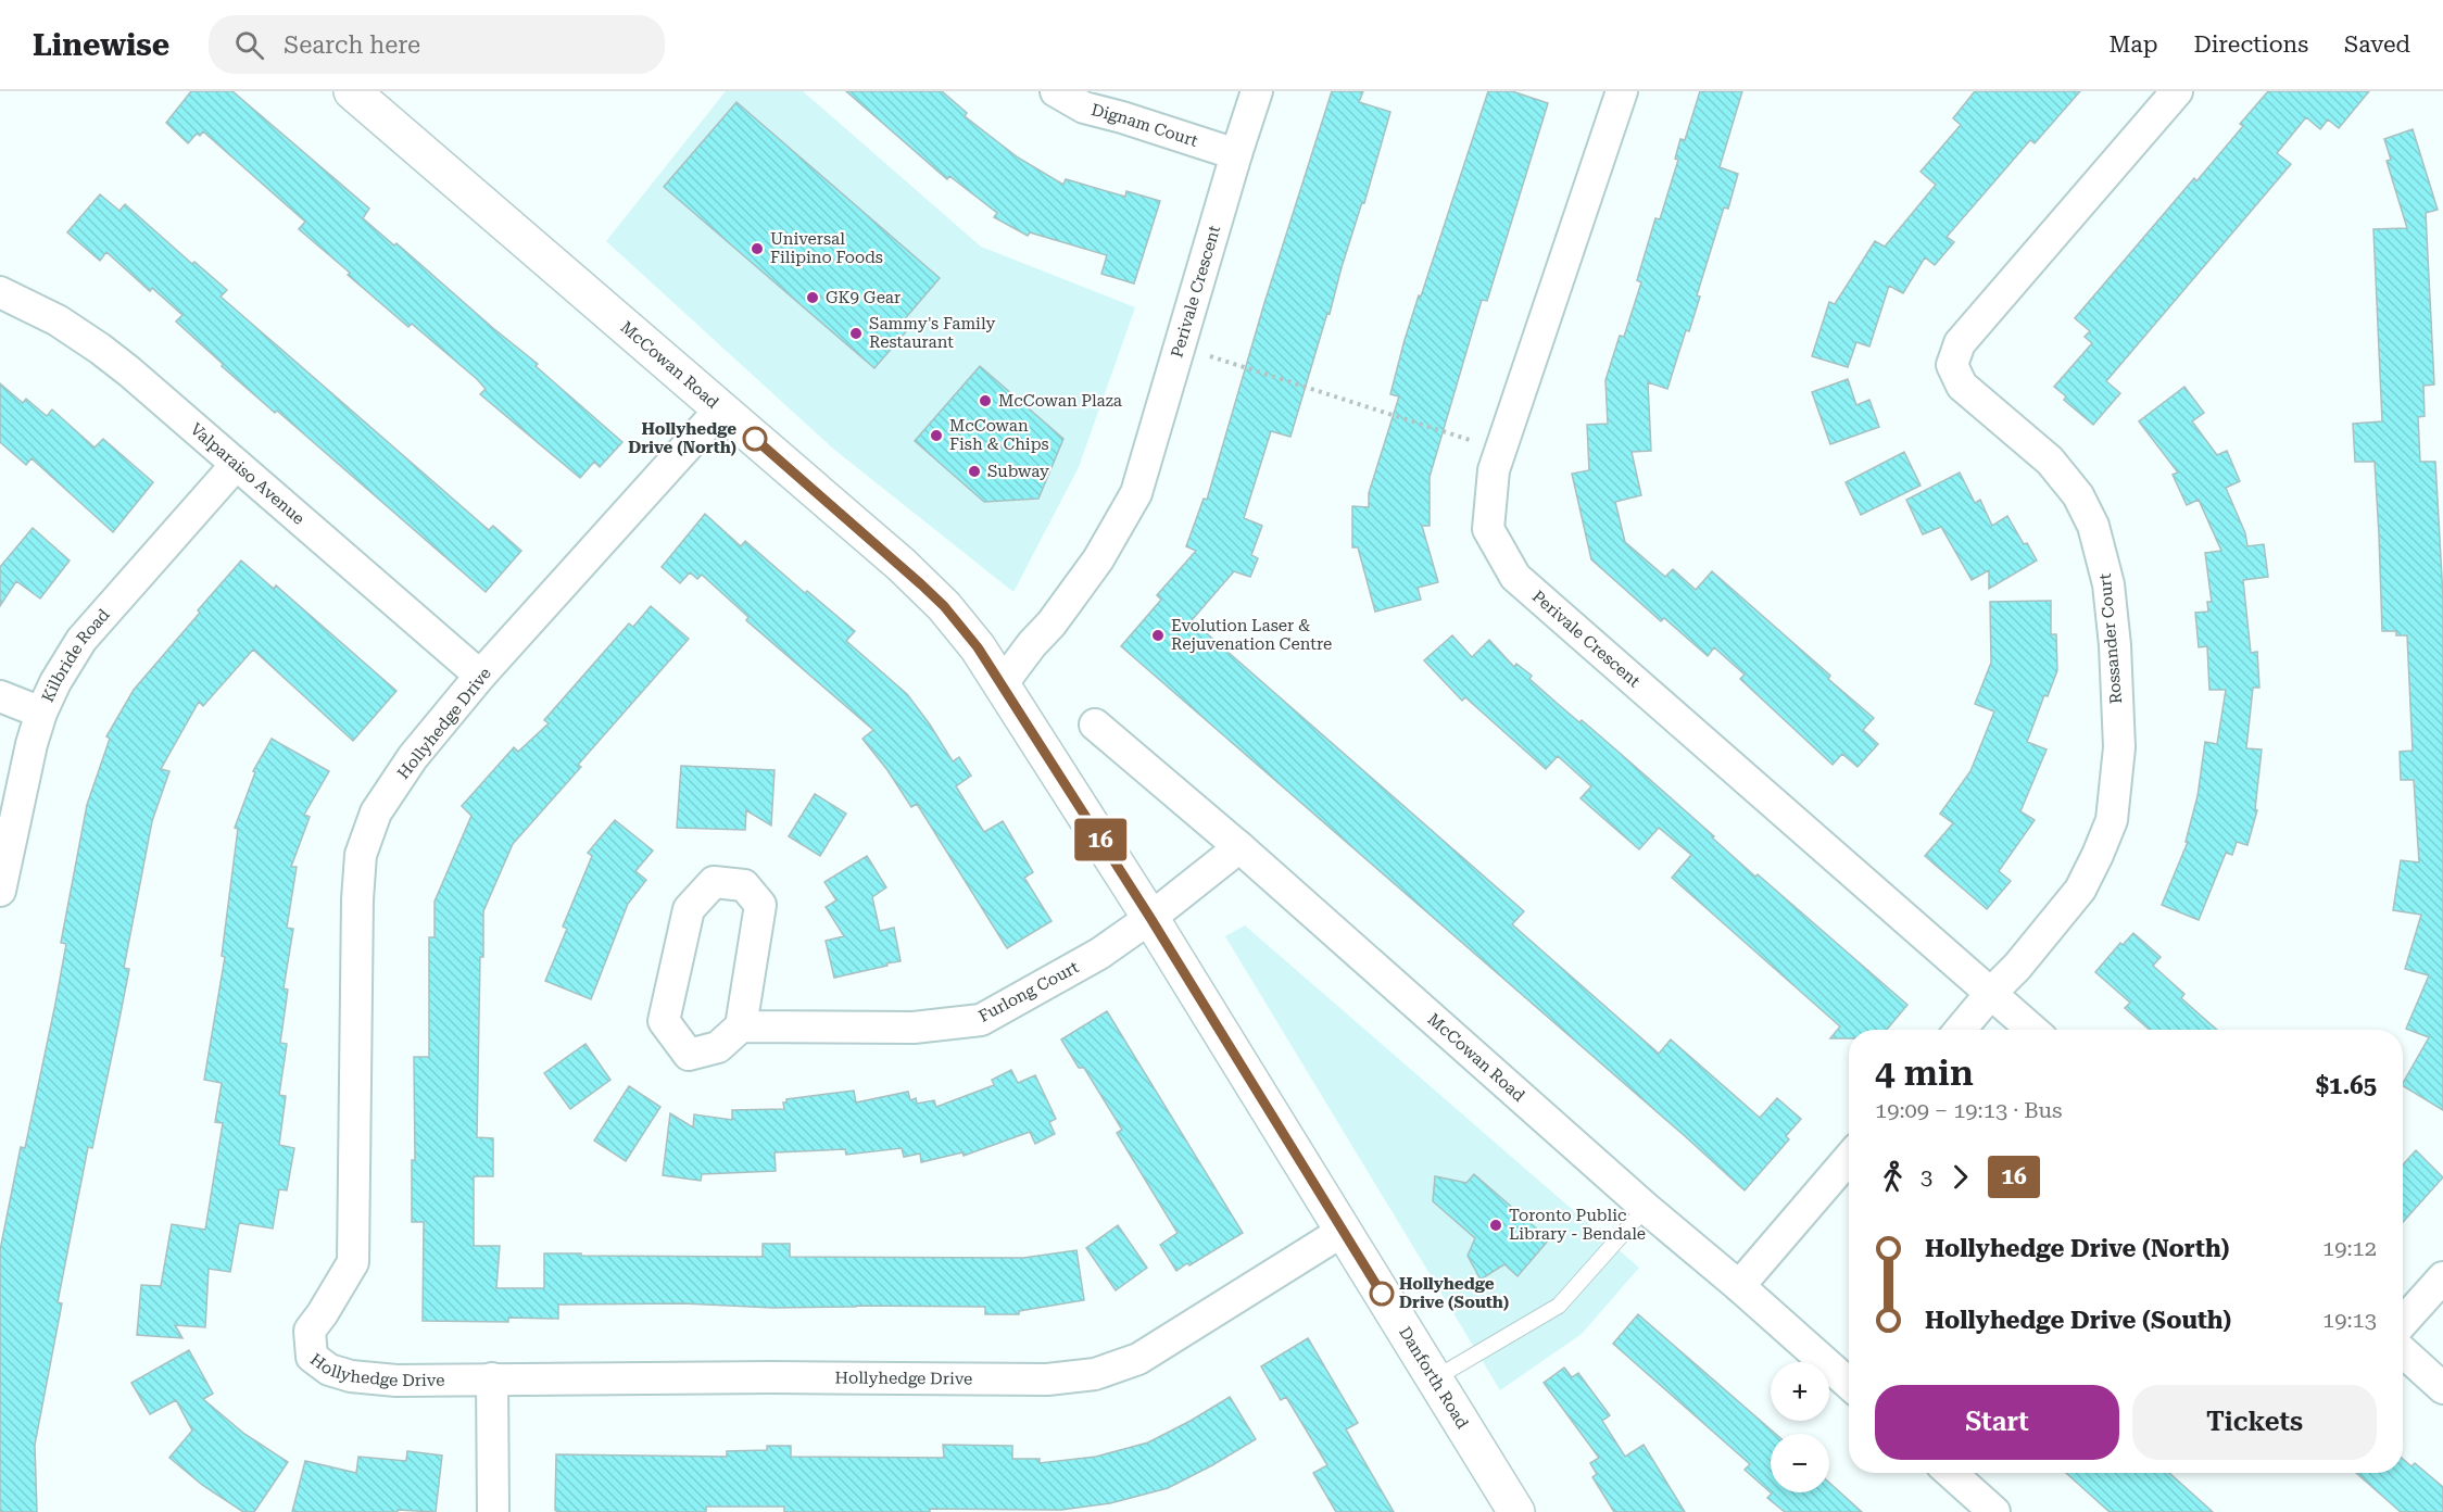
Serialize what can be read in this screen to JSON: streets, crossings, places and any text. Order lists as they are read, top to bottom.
{
  "streets": {
    "main road": ["McCowan Road", "Danforth Road"],
    "street": [
      "Dignam Court",
      "Perivale Crescent",
      "Valparaiso Avenue",
      "Rossander Court",
      "Kilbride Road",
      "Hollyhedge Drive",
      "Furlong Court"
    ]
  },
  "crossings": [
    ["Dignam Court", "Perivale Crescent"],
    ["Perivale Crescent", "Rossander Court"],
    ["Perivale Crescent", "Danforth Road"],
    ["McCowan Road", "Hollyhedge Drive"],
    ["McCowan Road", "Furlong Court"],
    ["McCowan Road", "Danforth Road"],
    ["Valparaiso Avenue", "Kilbride Road"],
    ["Valparaiso Avenue", "Hollyhedge Drive"],
    ["Hollyhedge Drive", "Danforth Road"],
    ["Furlong Court", "Danforth Road"]
  ],
  "places": [
    "Universal Filipino Foods",
    "GK9 Gear",
    "Sammy's Family Restaurant",
    "McCowan Plaza",
    "McCowan Fish & Chips",
    "Hollyhedge Drive (North)",
    "Subway",
    "Evolution Laser & Rejuvenation Centre",
    "Toronto Public Library - Bendale",
    "Hollyhedge Drive (South)"
  ],
  "lines": ["bus line 16"],
  "page": {
    "header": "Linewise",
    "search": "Search here",
    "nav": ["Map", "Directions", "Saved"],
    "on_map": "16",
    "heading": ["4 min", "19:09 – 19:13 · Bus", "$1.65"],
    "legs": ["3", "16"],
    "list": [
      {
        "name": "Hollyhedge Drive (North)",
        "value": "19:12"
      },
      {
        "name": "Hollyhedge Drive (South)",
        "value": "19:13"
      }
    ],
    "map_buttons": ["+", "−"],
    "buttons": ["Start", "Tickets"]
  }
}
